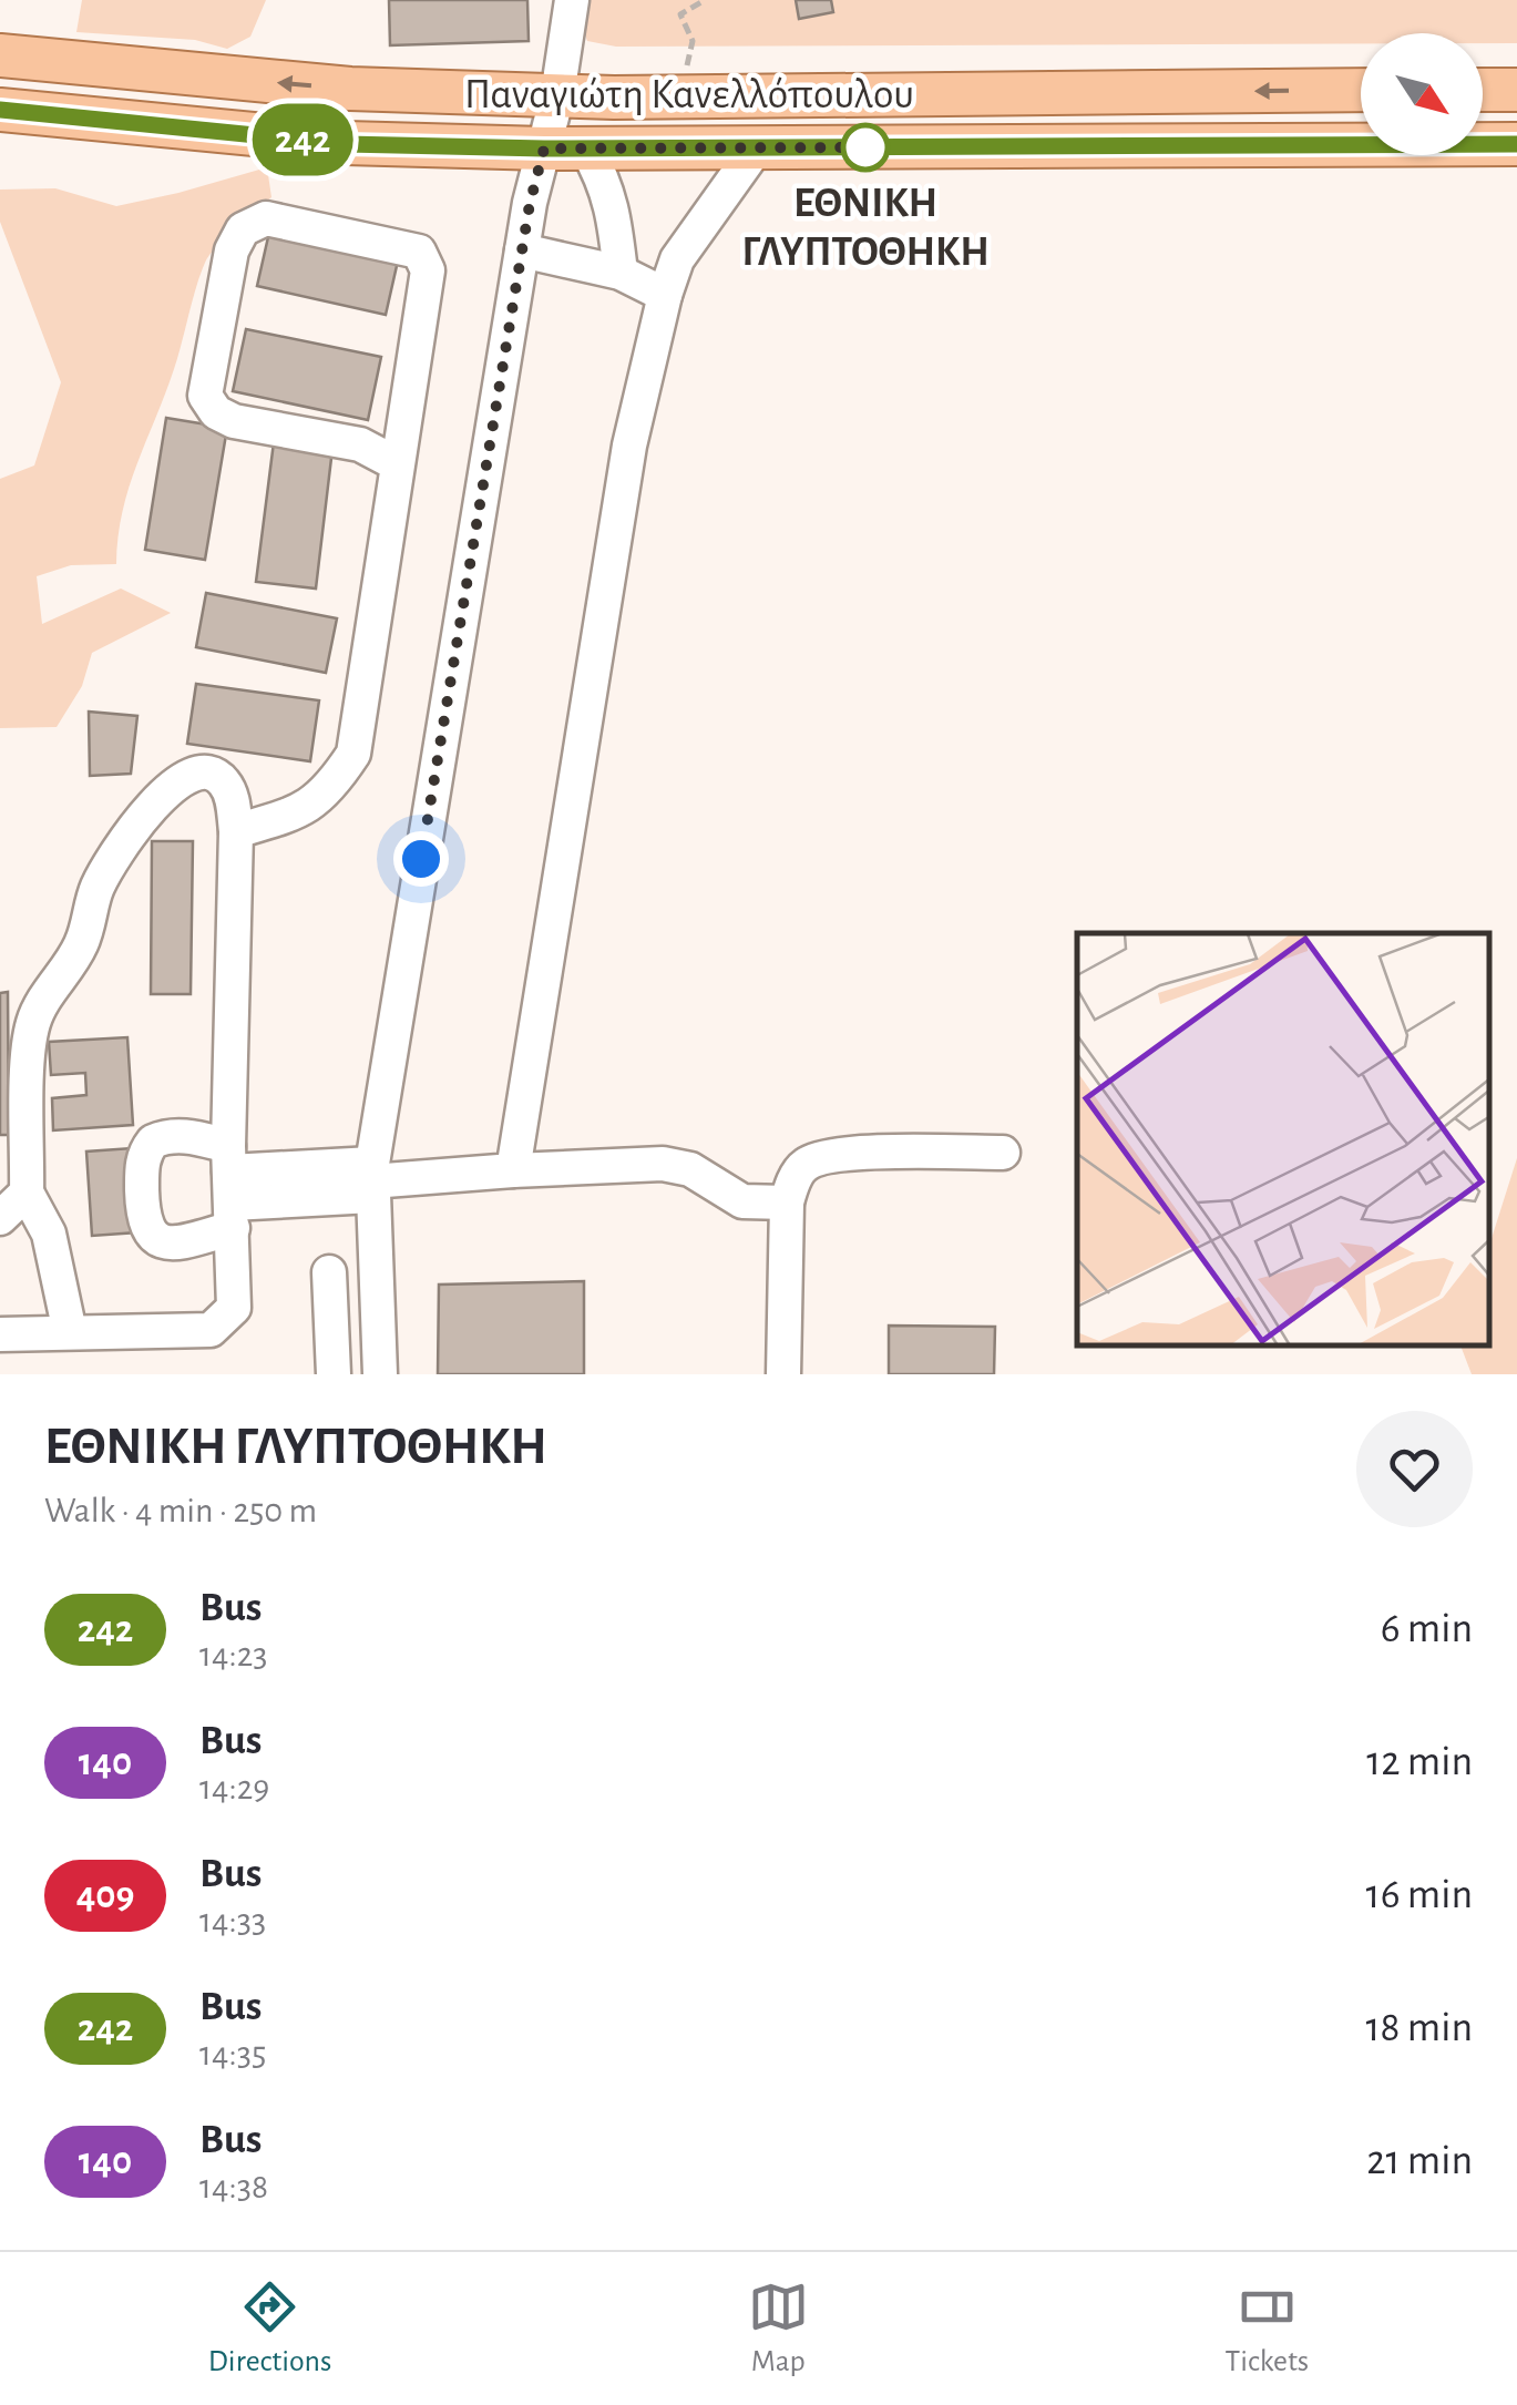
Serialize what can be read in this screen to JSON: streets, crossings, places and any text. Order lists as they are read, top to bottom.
{
  "streets": {
    "main road": ["Παναγιώτη Κανελλόπουλου"]
  },
  "places": ["ΕΘΝΙΚΗ ΓΛΥΠΤΟΘΗΚΗ"],
  "lines": ["bus line 242"],
  "north": "bottom right",
  "page": {
    "on_map": "242",
    "heading": ["ΕΘΝΙΚΗ ΓΛΥΠΤΟΘΗΚΗ", "Walk · 4 min · 250 m"],
    "list": [
      {
        "mark": "242",
        "name": "Bus",
        "note": "14:23",
        "value": "6 min"
      },
      {
        "mark": "140",
        "name": "Bus",
        "note": "14:29",
        "value": "12 min"
      },
      {
        "mark": "409",
        "name": "Bus",
        "note": "14:33",
        "value": "16 min"
      },
      {
        "mark": "242",
        "name": "Bus",
        "note": "14:35",
        "value": "18 min"
      },
      {
        "mark": "140",
        "name": "Bus",
        "note": "14:38",
        "value": "21 min"
      }
    ],
    "tabs": ["Directions", "Map", "Tickets"]
  }
}
